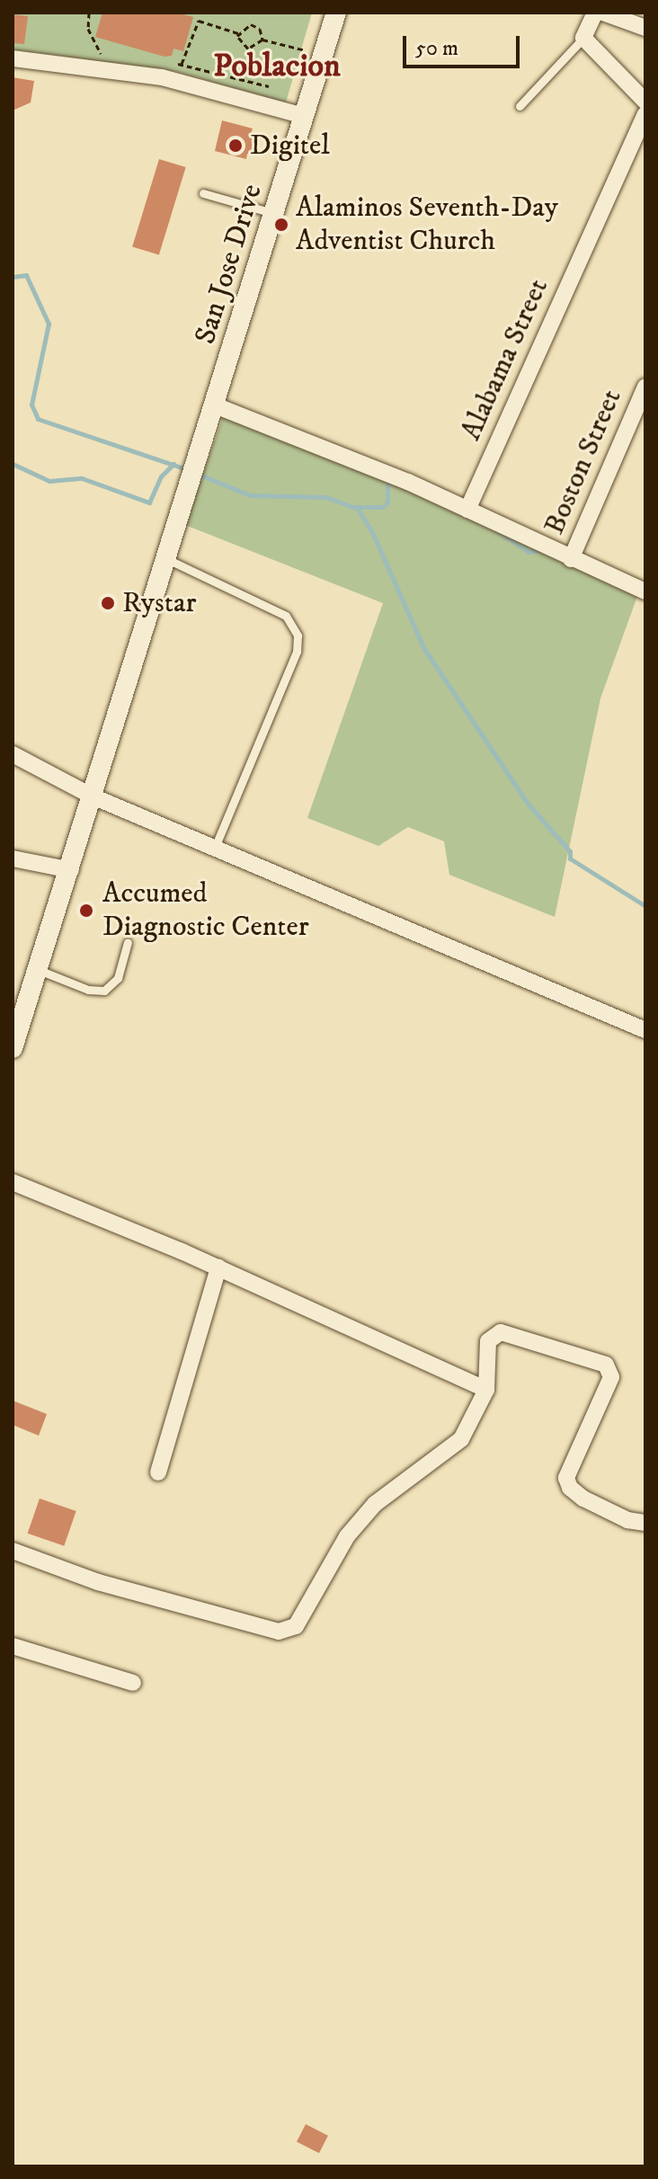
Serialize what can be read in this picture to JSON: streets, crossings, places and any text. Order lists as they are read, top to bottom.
{
  "streets": {
    "street": ["San Jose Drive", "Alabama Street", "Boston Street"]
  },
  "districts": ["Poblacion"],
  "places": [
    "Digitel",
    "Alaminos Seventh-Day Adventist Church",
    "Rystar",
    "Accumed Diagnostic Center"
  ],
  "scale_bar": "50 m"
}
